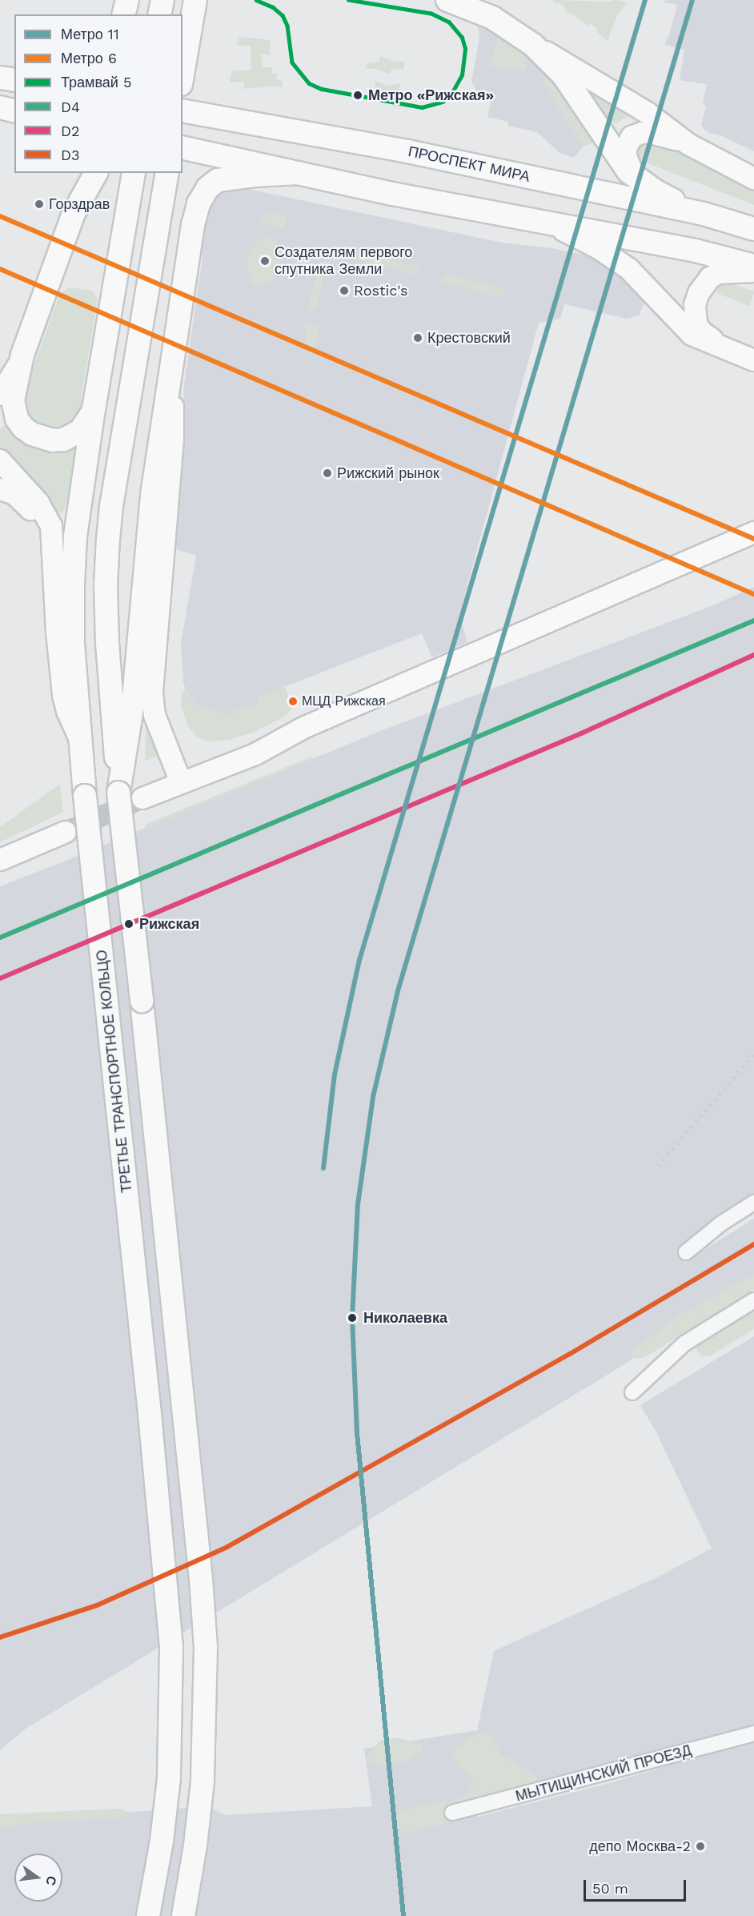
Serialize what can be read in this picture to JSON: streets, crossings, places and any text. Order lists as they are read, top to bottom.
{
  "streets": {
    "main road": ["ПРОСПЕКТ МИРА", "ТРЕТЬЕ ТРАНСПОРТНОЕ КОЛЬЦО"],
    "street": ["МЫТИЩИНСКИЙ ПРОЕЗД"]
  },
  "places": [
    "Метро «Рижская»",
    "Горздрав",
    "Создателям первого спутника Земли",
    "Rostic's",
    "Крестовский",
    "Рижский рынок",
    "МЦД Рижская",
    "Рижская",
    "Николаевка",
    "депо Москва-2"
  ],
  "lines": [
    "metro line 11",
    "tram line 5",
    "metro line 6",
    "transit line D4",
    "transit line D2",
    "transit line D3"
  ],
  "legend": [
    "Метро 11",
    "Метро 6",
    "Трамвай 5",
    "D4",
    "D2",
    "D3"
  ],
  "scale_bar": "50 m",
  "north": "right"
}
